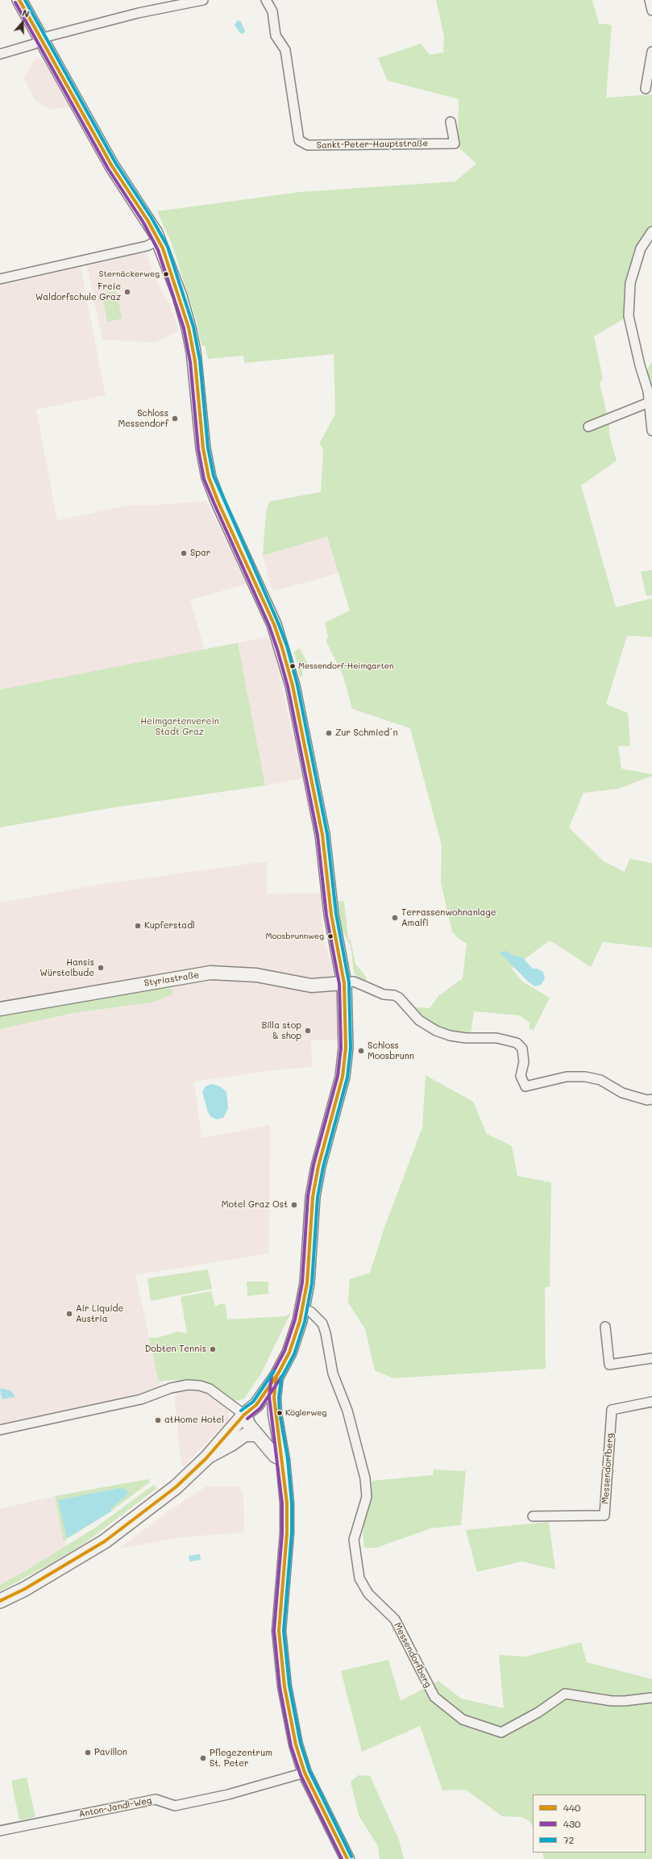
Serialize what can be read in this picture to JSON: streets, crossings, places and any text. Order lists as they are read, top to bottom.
{
  "streets": {
    "main road": ["Styriastraße"],
    "street": ["Sankt-Peter-Hauptstraße", "Messendorfberg", "Anton-Jandl-Weg"]
  },
  "parks": ["Heimgartenverein Stadt Graz"],
  "places": [
    "Sternäckerweg",
    "Freie Waldorfschule Graz",
    "Schloss Messendorf",
    "Spar",
    "Messendorf-Heimgarten",
    "Zur Schmied´n",
    "Terrassenwohnanlage Amalfi",
    "Kupferstadl",
    "Moosbrunnweg",
    "Hansis Würstelbude",
    "Billa stop & shop",
    "Schloss Moosbrunn",
    "Motel Graz Ost",
    "Air Liquide Austria",
    "Dobten Tennis",
    "Köglerweg",
    "atHome Hotel",
    "Pavillon",
    "Pflegezentrum St. Peter"
  ],
  "lines": ["transit line 440", "transit line 72", "transit line 430"],
  "legend": ["440", "430", "72"],
  "north": "top"
}
